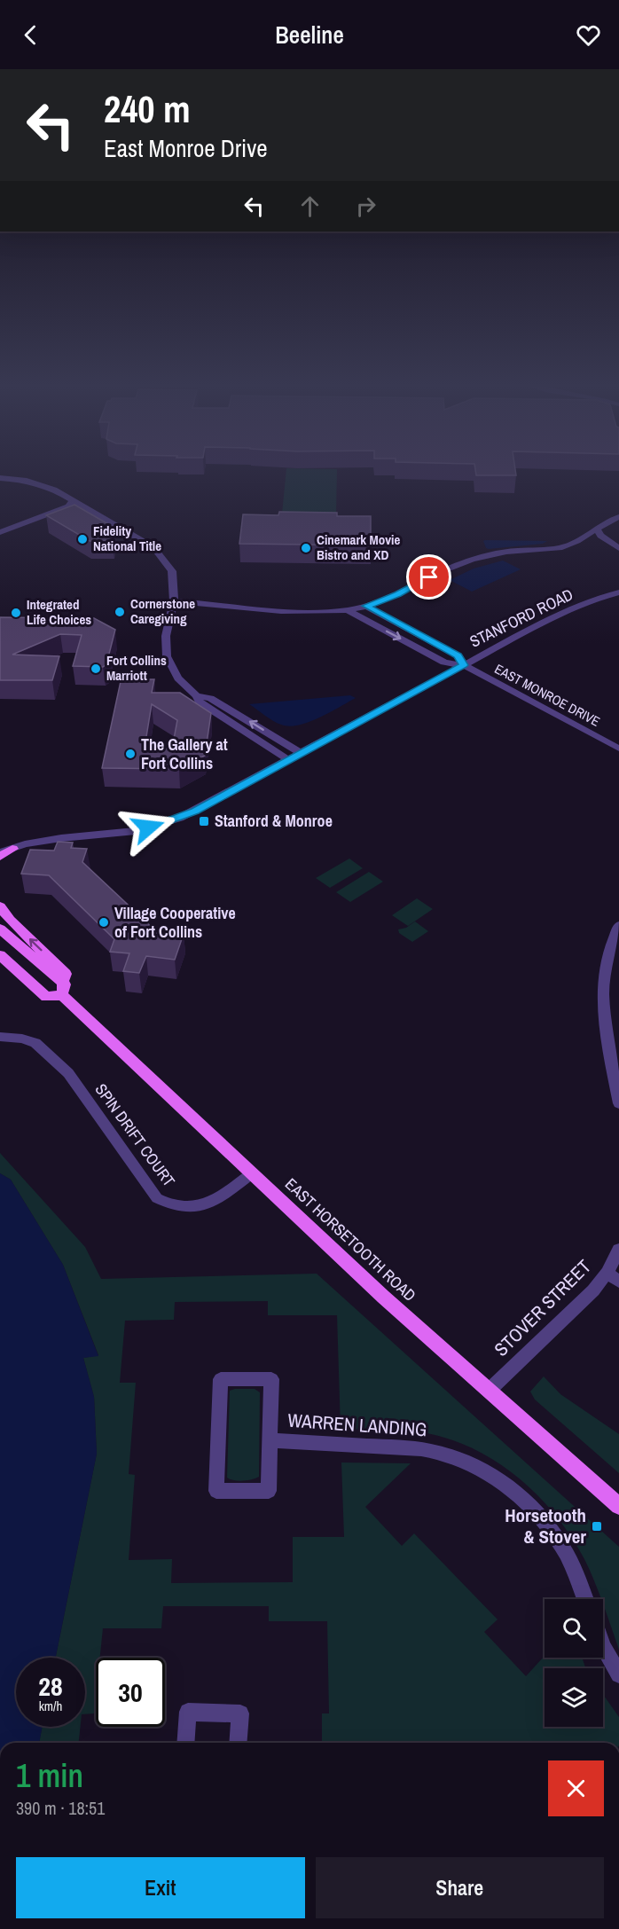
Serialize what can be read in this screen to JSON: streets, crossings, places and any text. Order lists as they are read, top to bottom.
{
  "streets": {
    "main road": ["EAST HORSETOOTH ROAD"],
    "street": [
      "STANFORD ROAD",
      "EAST MONROE DRIVE",
      "SPIN DRIFT COURT",
      "STOVER STREET",
      "WARREN LANDING"
    ]
  },
  "crossings": [
    ["STANFORD ROAD", "EAST MONROE DRIVE"],
    ["SPIN DRIFT COURT", "EAST HORSETOOTH ROAD"],
    ["EAST HORSETOOTH ROAD", "STOVER STREET"]
  ],
  "places": {
    "other": [
      "Fidelity National Title",
      "Cinemark Movie Bistro and XD",
      "Cornerstone Caregiving",
      "Integrated Life Choices",
      "Fort Collins Marriott",
      "The Gallery at Fort Collins",
      "Village Cooperative of Fort Collins"
    ],
    "transit": ["Stanford & Monroe", "Horsetooth & Stover"]
  },
  "page": {
    "header": "Beeline",
    "turn": ["240 m", "East Monroe Drive"],
    "speed": "28 km/h",
    "limit": "30",
    "heading": ["1 min", "390 m · 18:51"],
    "buttons": ["Exit", "Share"]
  }
}
